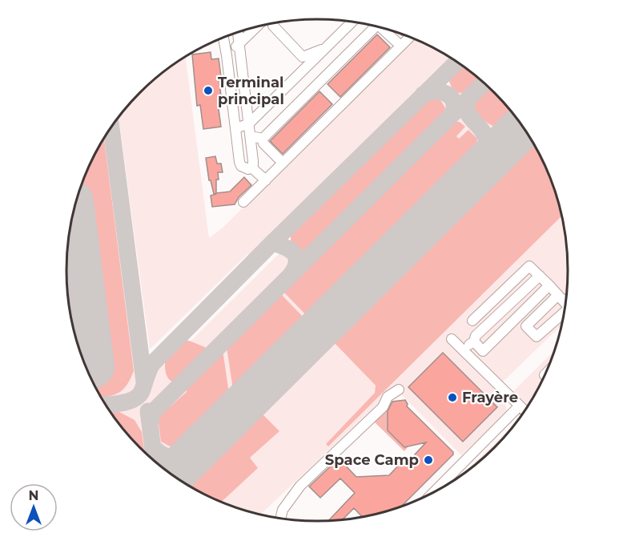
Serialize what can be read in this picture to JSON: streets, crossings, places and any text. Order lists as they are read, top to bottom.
{
  "places": ["Terminal principal", "Frayère", "Space Camp"],
  "north": "top"
}
